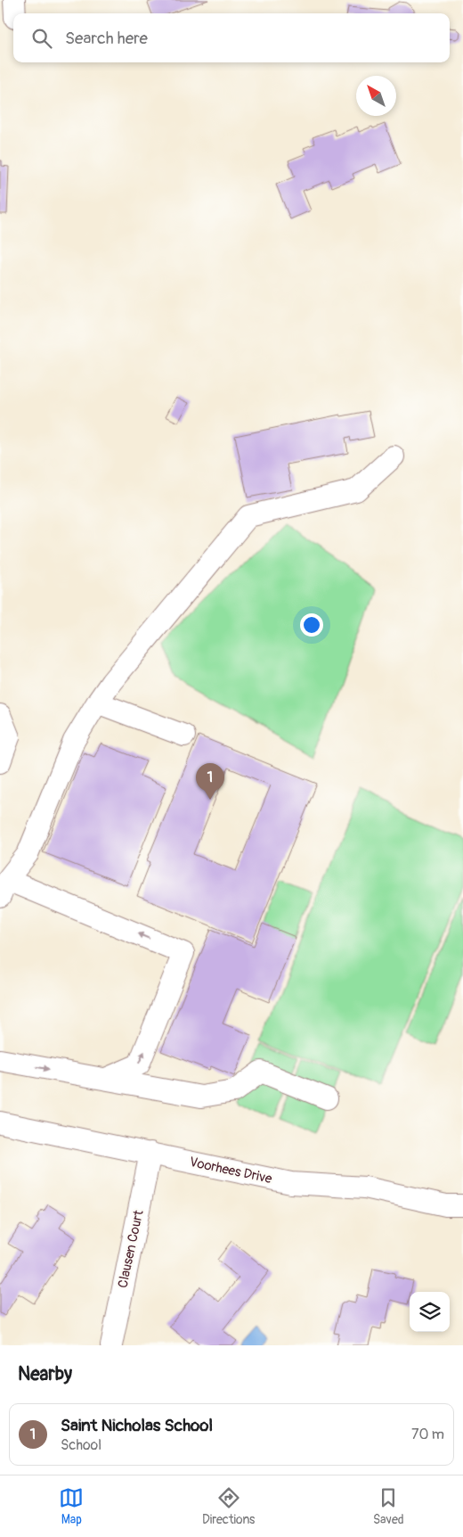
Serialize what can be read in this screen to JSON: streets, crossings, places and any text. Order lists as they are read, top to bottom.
{
  "streets": {
    "street": ["Voorhees Drive", "Clausen Court"]
  },
  "crossings": [
    ["Voorhees Drive", "Clausen Court"]
  ],
  "north": "top left",
  "page": {
    "search": "Search here",
    "pins": "1",
    "heading": "Nearby",
    "list": [
      {
        "mark": "1",
        "name": "Saint Nicholas School",
        "note": "School",
        "value": "70 m"
      }
    ],
    "nav": ["Map", "Directions", "Saved"]
  }
}
